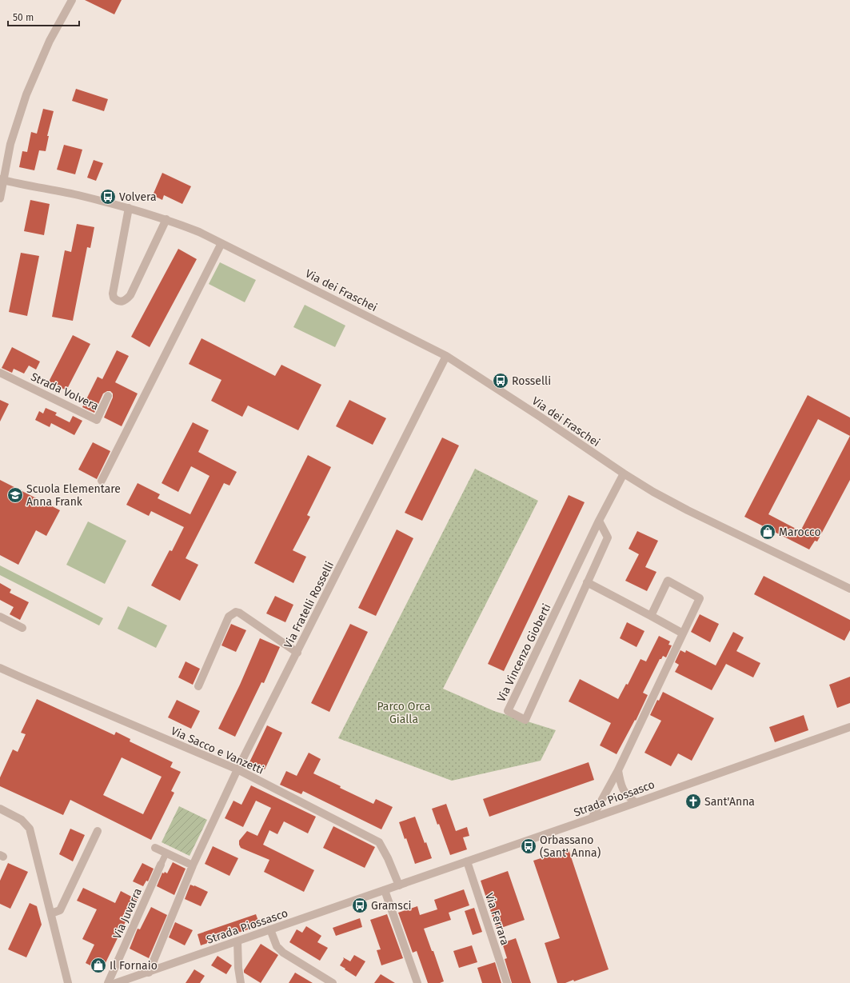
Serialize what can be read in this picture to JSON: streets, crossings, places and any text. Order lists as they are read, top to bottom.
{
  "streets": {
    "street": [
      "Via dei Fraschei",
      "Strada Volvera",
      "Via Fratelli Rosselli",
      "Via Vincenzo Gioberti",
      "Via Sacco e Vanzetti",
      "Strada Piossasco",
      "Via Juvarra",
      "Via Ferrara"
    ]
  },
  "crossings": [
    ["Via dei Fraschei", "Via Fratelli Rosselli"],
    ["Via dei Fraschei", "Via Vincenzo Gioberti"],
    ["Via Fratelli Rosselli", "Via Sacco e Vanzetti"],
    ["Via Fratelli Rosselli", "Strada Piossasco"],
    ["Via Sacco e Vanzetti", "Strada Piossasco"],
    ["Strada Piossasco", "Via Ferrara"]
  ],
  "parks": ["Parco Orca Gialla"],
  "places": {
    "bus stop": [
      "Volvera",
      "Rosselli",
      "Orbassano (Sant' Anna)",
      "Gramsci"
    ],
    "school or university": ["Scuola Elementare Anna Frank"],
    "shop": ["Marocco", "Il Fornaio"],
    "church": ["Sant'Anna"]
  },
  "scale_bar": "50 m"
}
